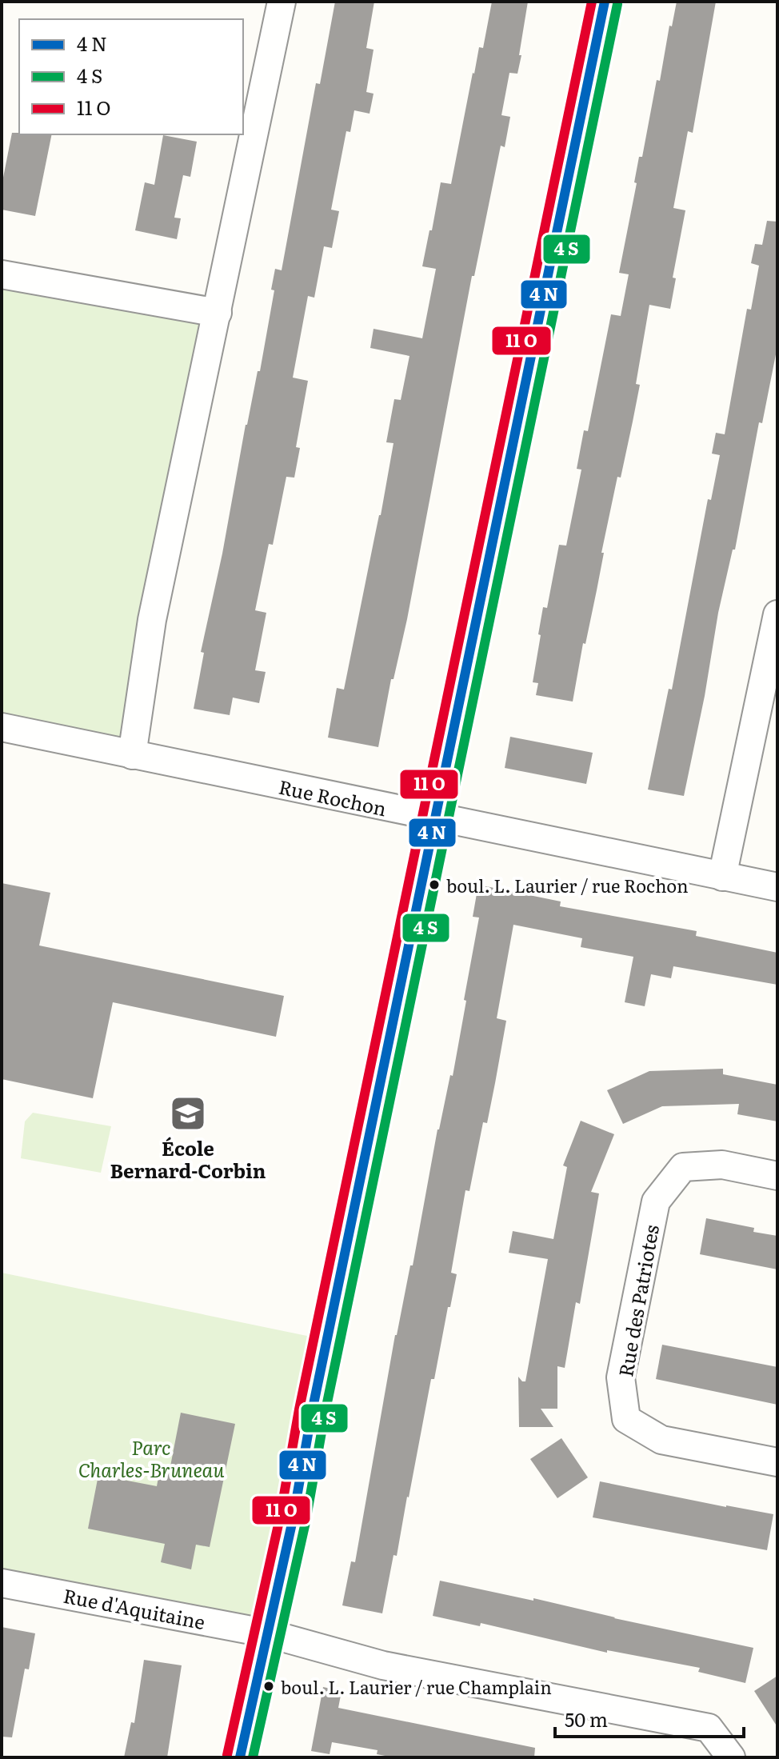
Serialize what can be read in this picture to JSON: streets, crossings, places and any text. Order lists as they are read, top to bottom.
{
  "streets": {
    "street": ["Rue Rochon", "Rue des Patriotes", "Rue d'Aquitaine"]
  },
  "parks": ["Parc Charles-Bruneau"],
  "places": {
    "other": ["boul. L. Laurier / rue Rochon", "boul. L. Laurier / rue Champlain"],
    "school or university": ["École Bernard-Corbin"]
  },
  "legend": ["4 N", "4 S", "11 O"],
  "scale_bar": "50 m"
}
